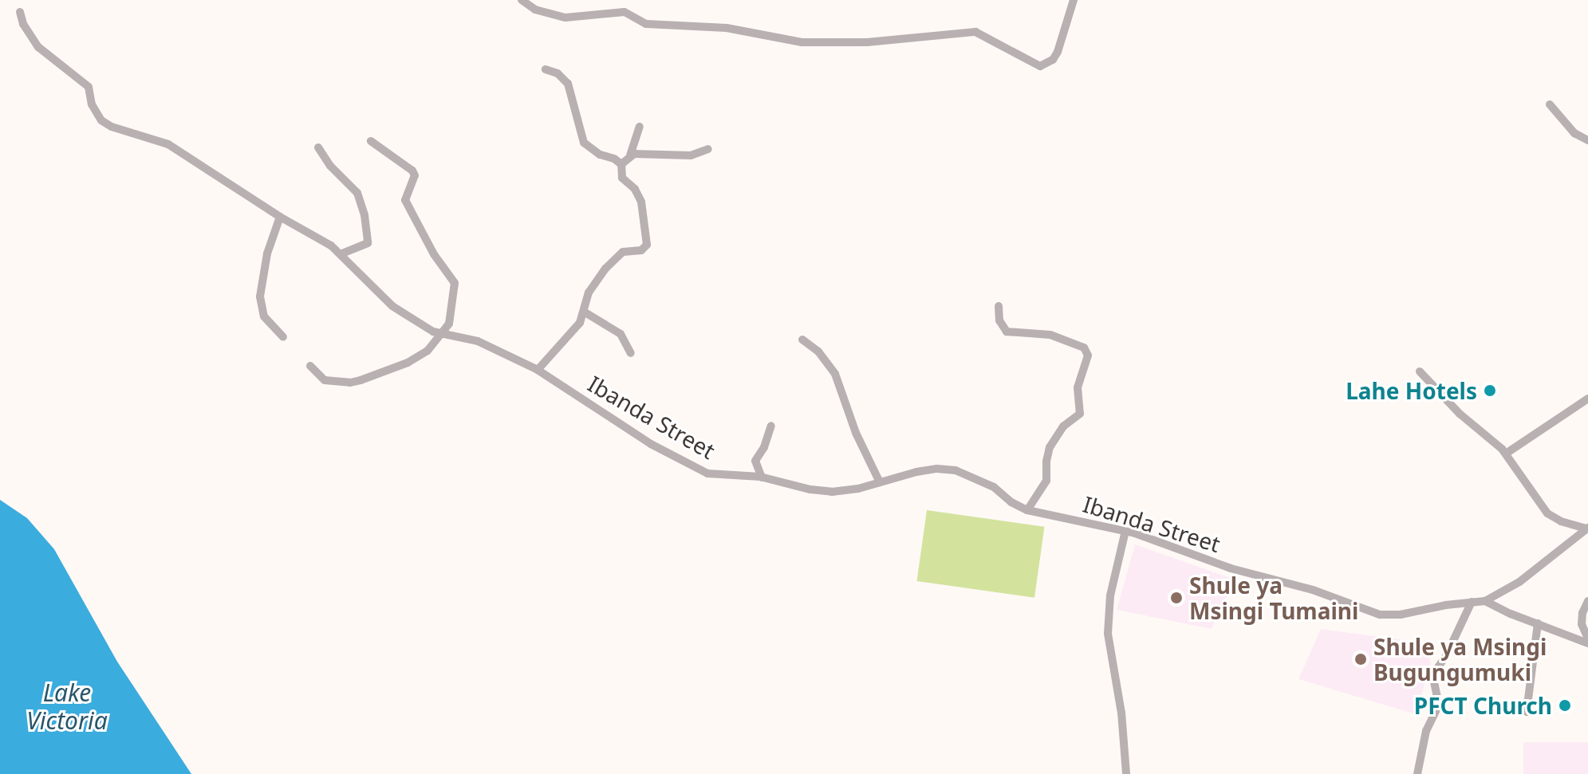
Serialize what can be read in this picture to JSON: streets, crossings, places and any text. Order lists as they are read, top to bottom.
{
  "streets": {
    "street": ["Ibanda Street"]
  },
  "water": ["Lake Victoria"],
  "places": [
    "Lahe Hotels",
    "Shule ya Msingi Tumaini",
    "Shule ya Msingi Bugungumuki",
    "PFCT Church"
  ]
}
